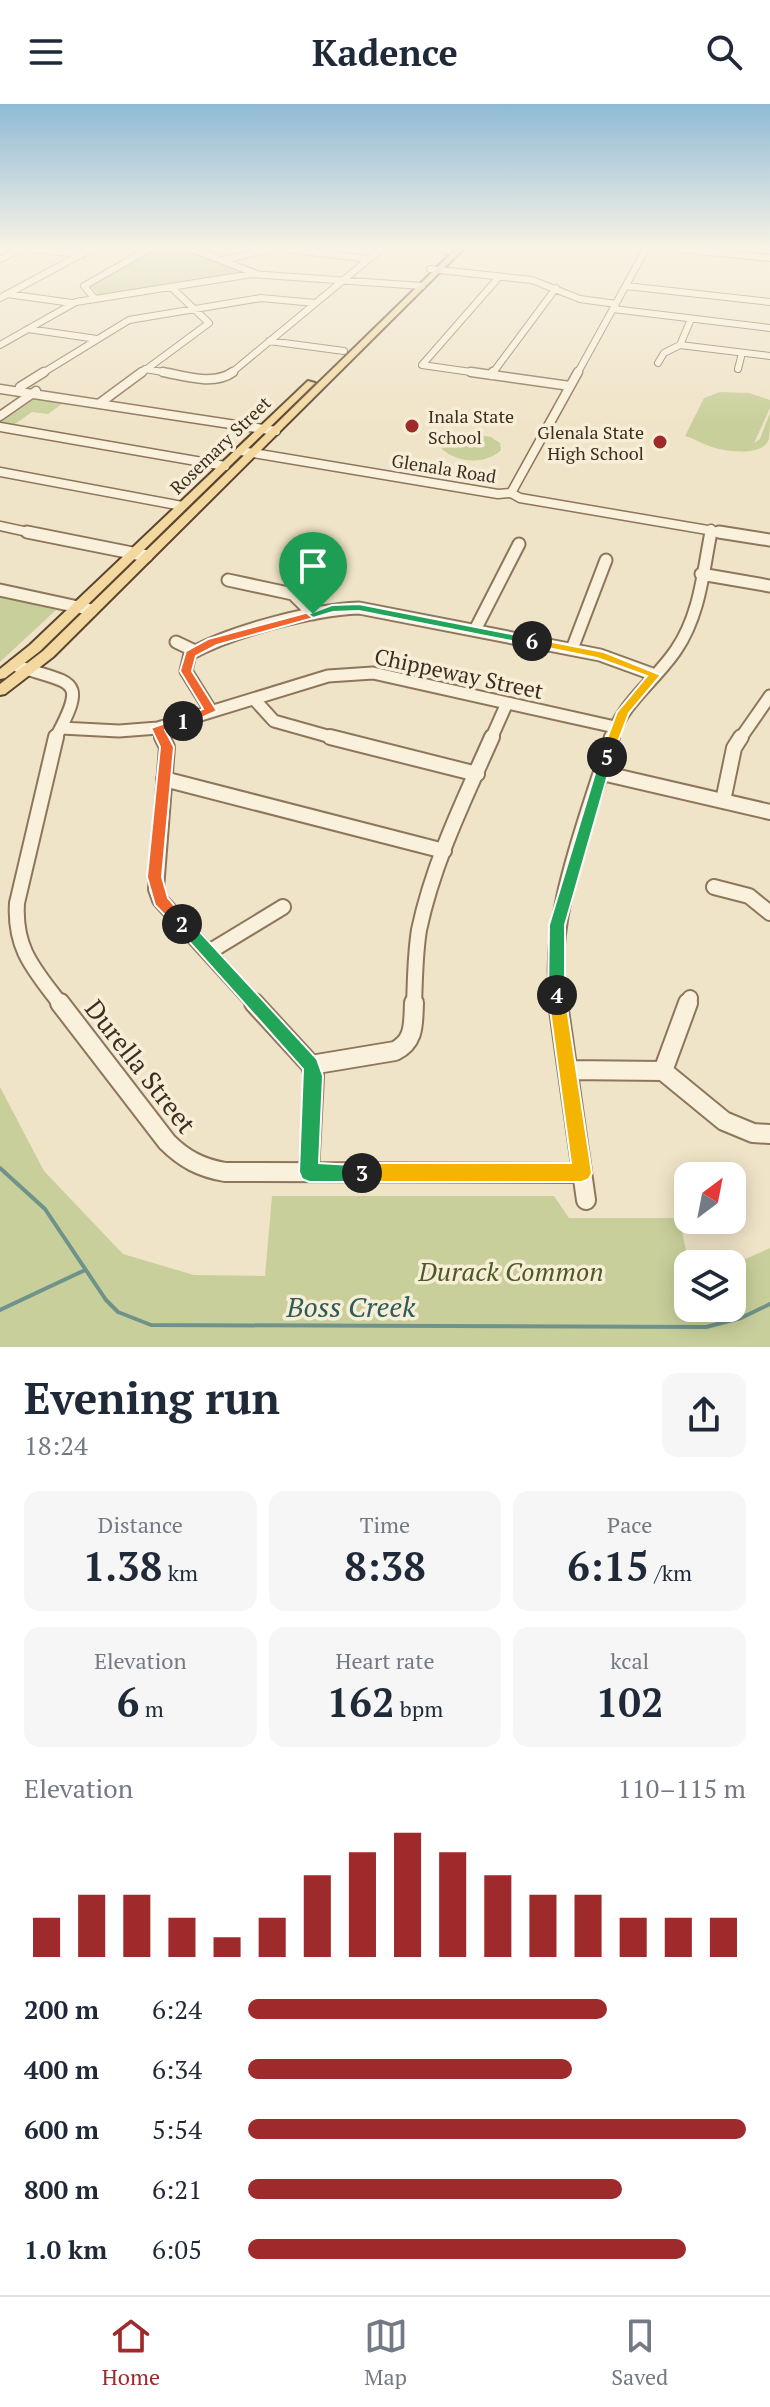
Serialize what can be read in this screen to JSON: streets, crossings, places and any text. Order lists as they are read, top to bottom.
{
  "streets": {
    "main road": ["Rosemary Street"],
    "street": ["Glenala Road", "Chippeway Street", "Durella Street"]
  },
  "crossings": [
    ["Rosemary Street", "Glenala Road"],
    ["Rosemary Street", "Durella Street"],
    ["Chippeway Street", "Durella Street"]
  ],
  "water": ["Boss Creek"],
  "parks": ["Durack Common"],
  "places": ["Inala State School", "Glenala State High School"],
  "north": "top right",
  "page": {
    "header": "Kadence",
    "pins": [
      "6",
      "1",
      "5",
      "2",
      "4",
      "3"
    ],
    "heading": ["Evening run", "18:24"],
    "stats": [
      ["Distance", "1.38 km"],
      ["Time", "8:38"],
      ["Pace", "6:15 /km"],
      ["Elevation", "6 m"],
      ["Heart rate", "162 bpm"],
      ["kcal", "102"]
    ],
    "chart": ["Elevation", "110–115 m"],
    "list": [
      {
        "name": "200 m",
        "note": "6:24"
      },
      {
        "name": "400 m",
        "note": "6:34"
      },
      {
        "name": "600 m",
        "note": "5:54"
      },
      {
        "name": "800 m",
        "note": "6:21"
      },
      {
        "name": "1.0 km",
        "note": "6:05"
      }
    ],
    "tabs": ["Home", "Map", "Saved"]
  }
}
